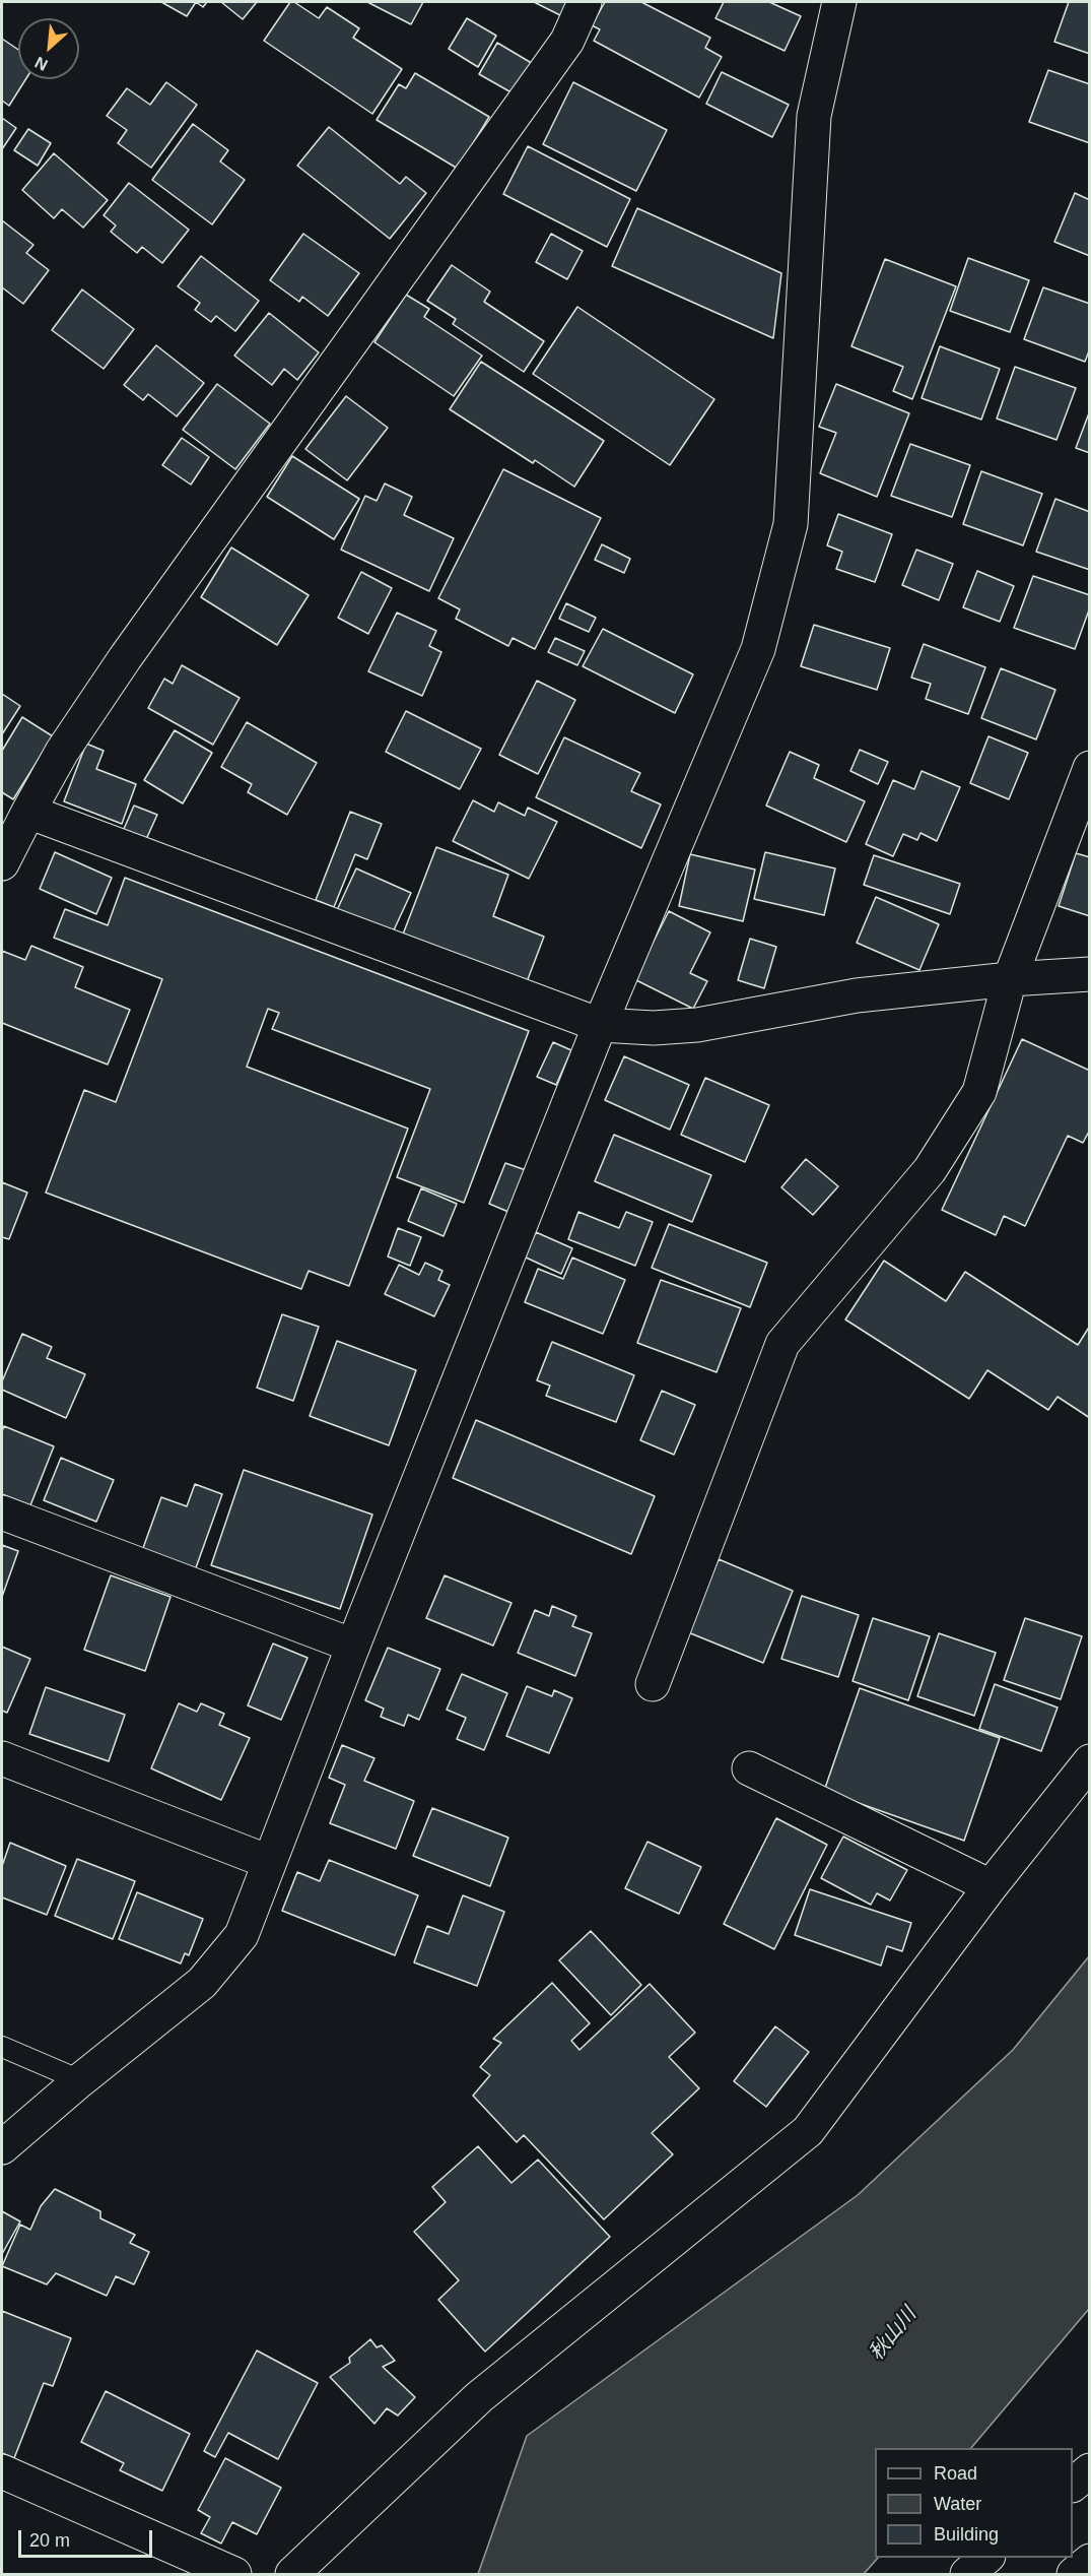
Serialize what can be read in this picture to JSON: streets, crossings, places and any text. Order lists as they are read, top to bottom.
{
  "water": ["秋山川"],
  "legend": ["Road", "Water", "Building"],
  "scale_bar": "20 m",
  "north": "bottom left"
}
